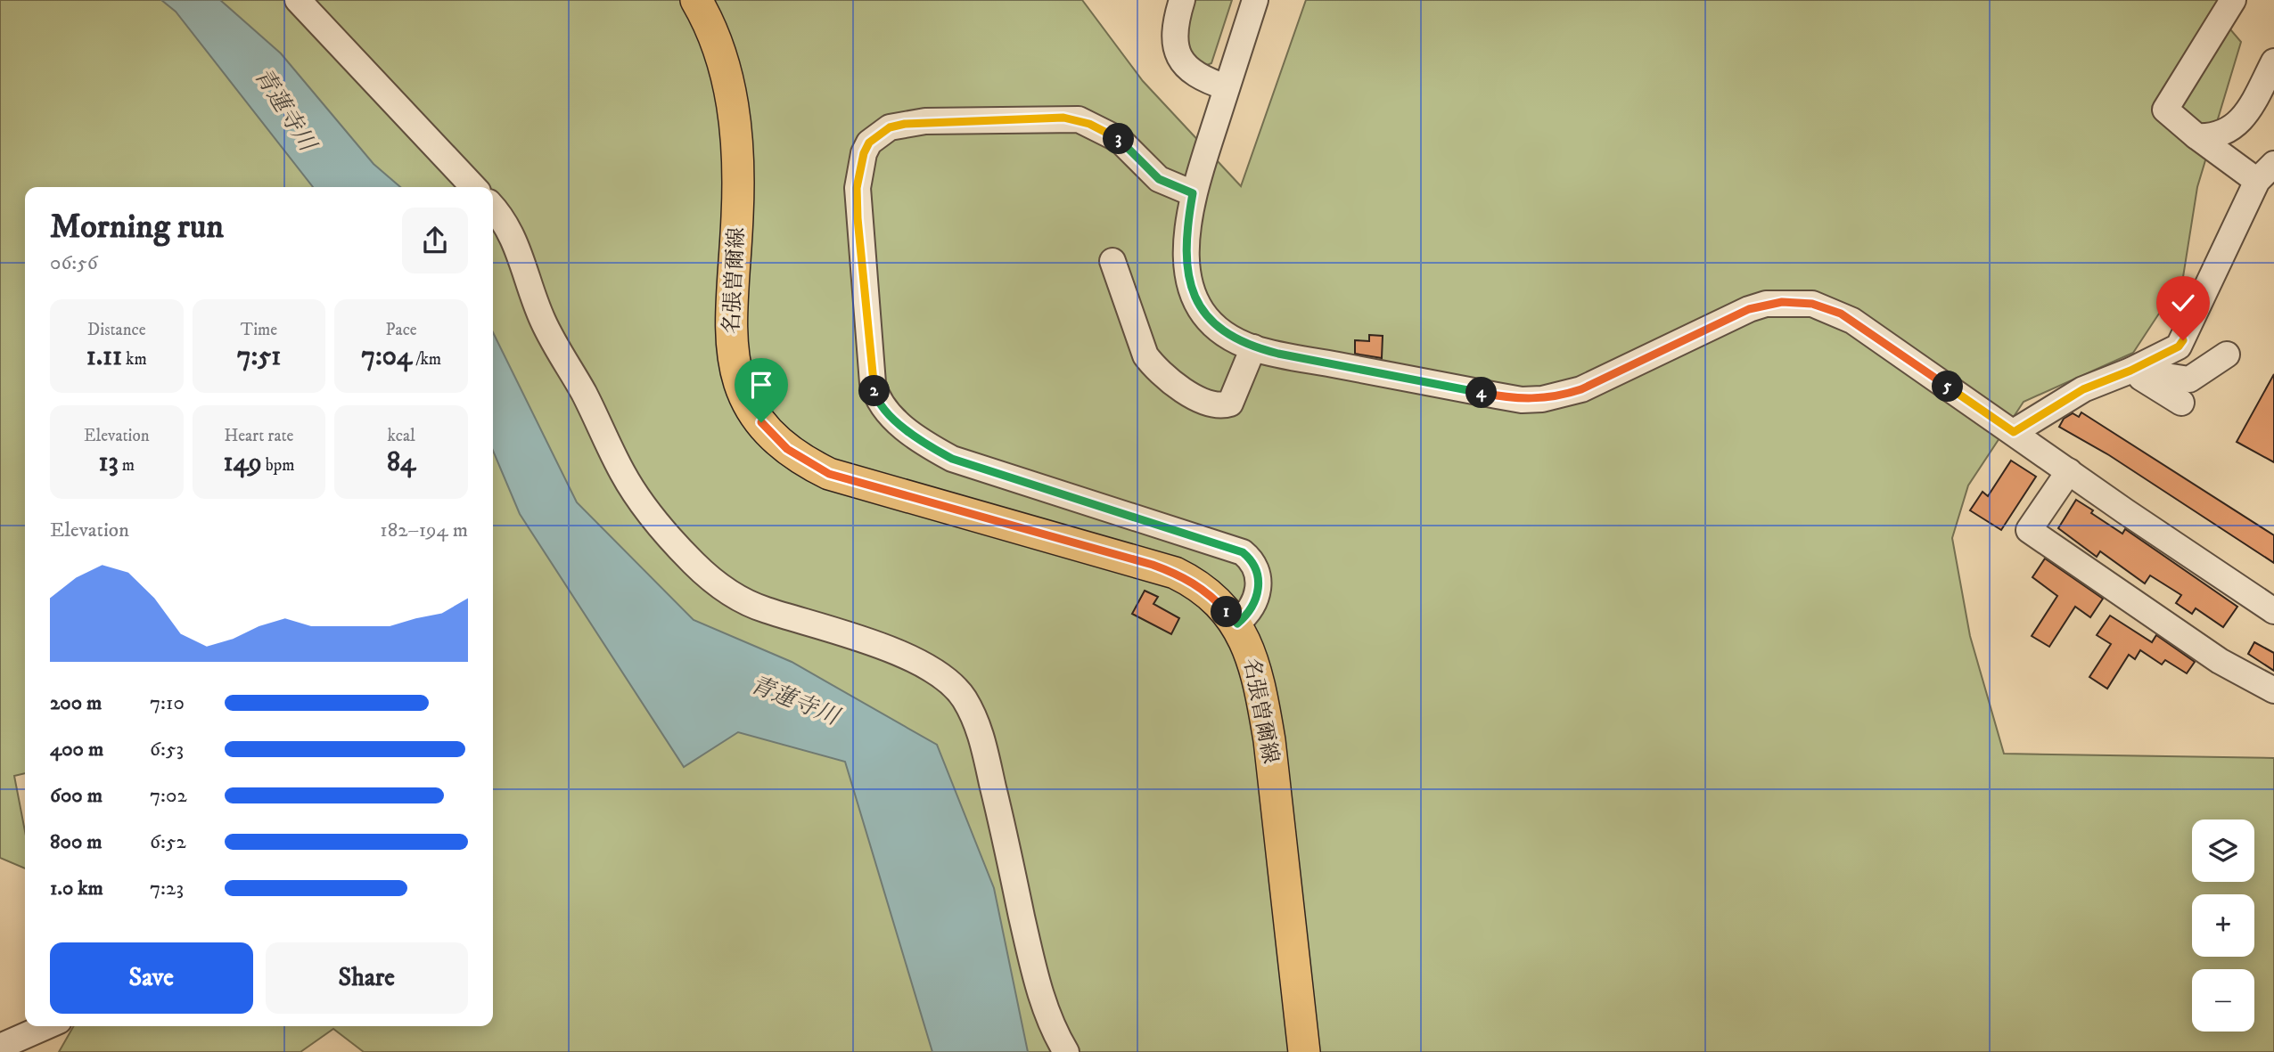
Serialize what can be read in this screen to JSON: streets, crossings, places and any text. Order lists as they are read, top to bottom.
{
  "streets": {
    "main road": ["名張曽爾線"]
  },
  "water": ["青蓮寺川"],
  "page": {
    "pins": [
      "3",
      "5",
      "2",
      "4",
      "1"
    ],
    "heading": ["Morning run", "06:56"],
    "stats": [
      ["Distance", "1.11 km"],
      ["Time", "7:51"],
      ["Pace", "7:04 /km"],
      ["Elevation", "13 m"],
      ["Heart rate", "149 bpm"],
      ["kcal", "84"]
    ],
    "chart": ["Elevation", "182–194 m"],
    "list": [
      {
        "name": "200 m",
        "note": "7:10"
      },
      {
        "name": "400 m",
        "note": "6:53"
      },
      {
        "name": "600 m",
        "note": "7:02"
      },
      {
        "name": "800 m",
        "note": "6:52"
      },
      {
        "name": "1.0 km",
        "note": "7:23"
      }
    ],
    "map_buttons": ["+", "−"],
    "buttons": ["Save", "Share"]
  }
}
